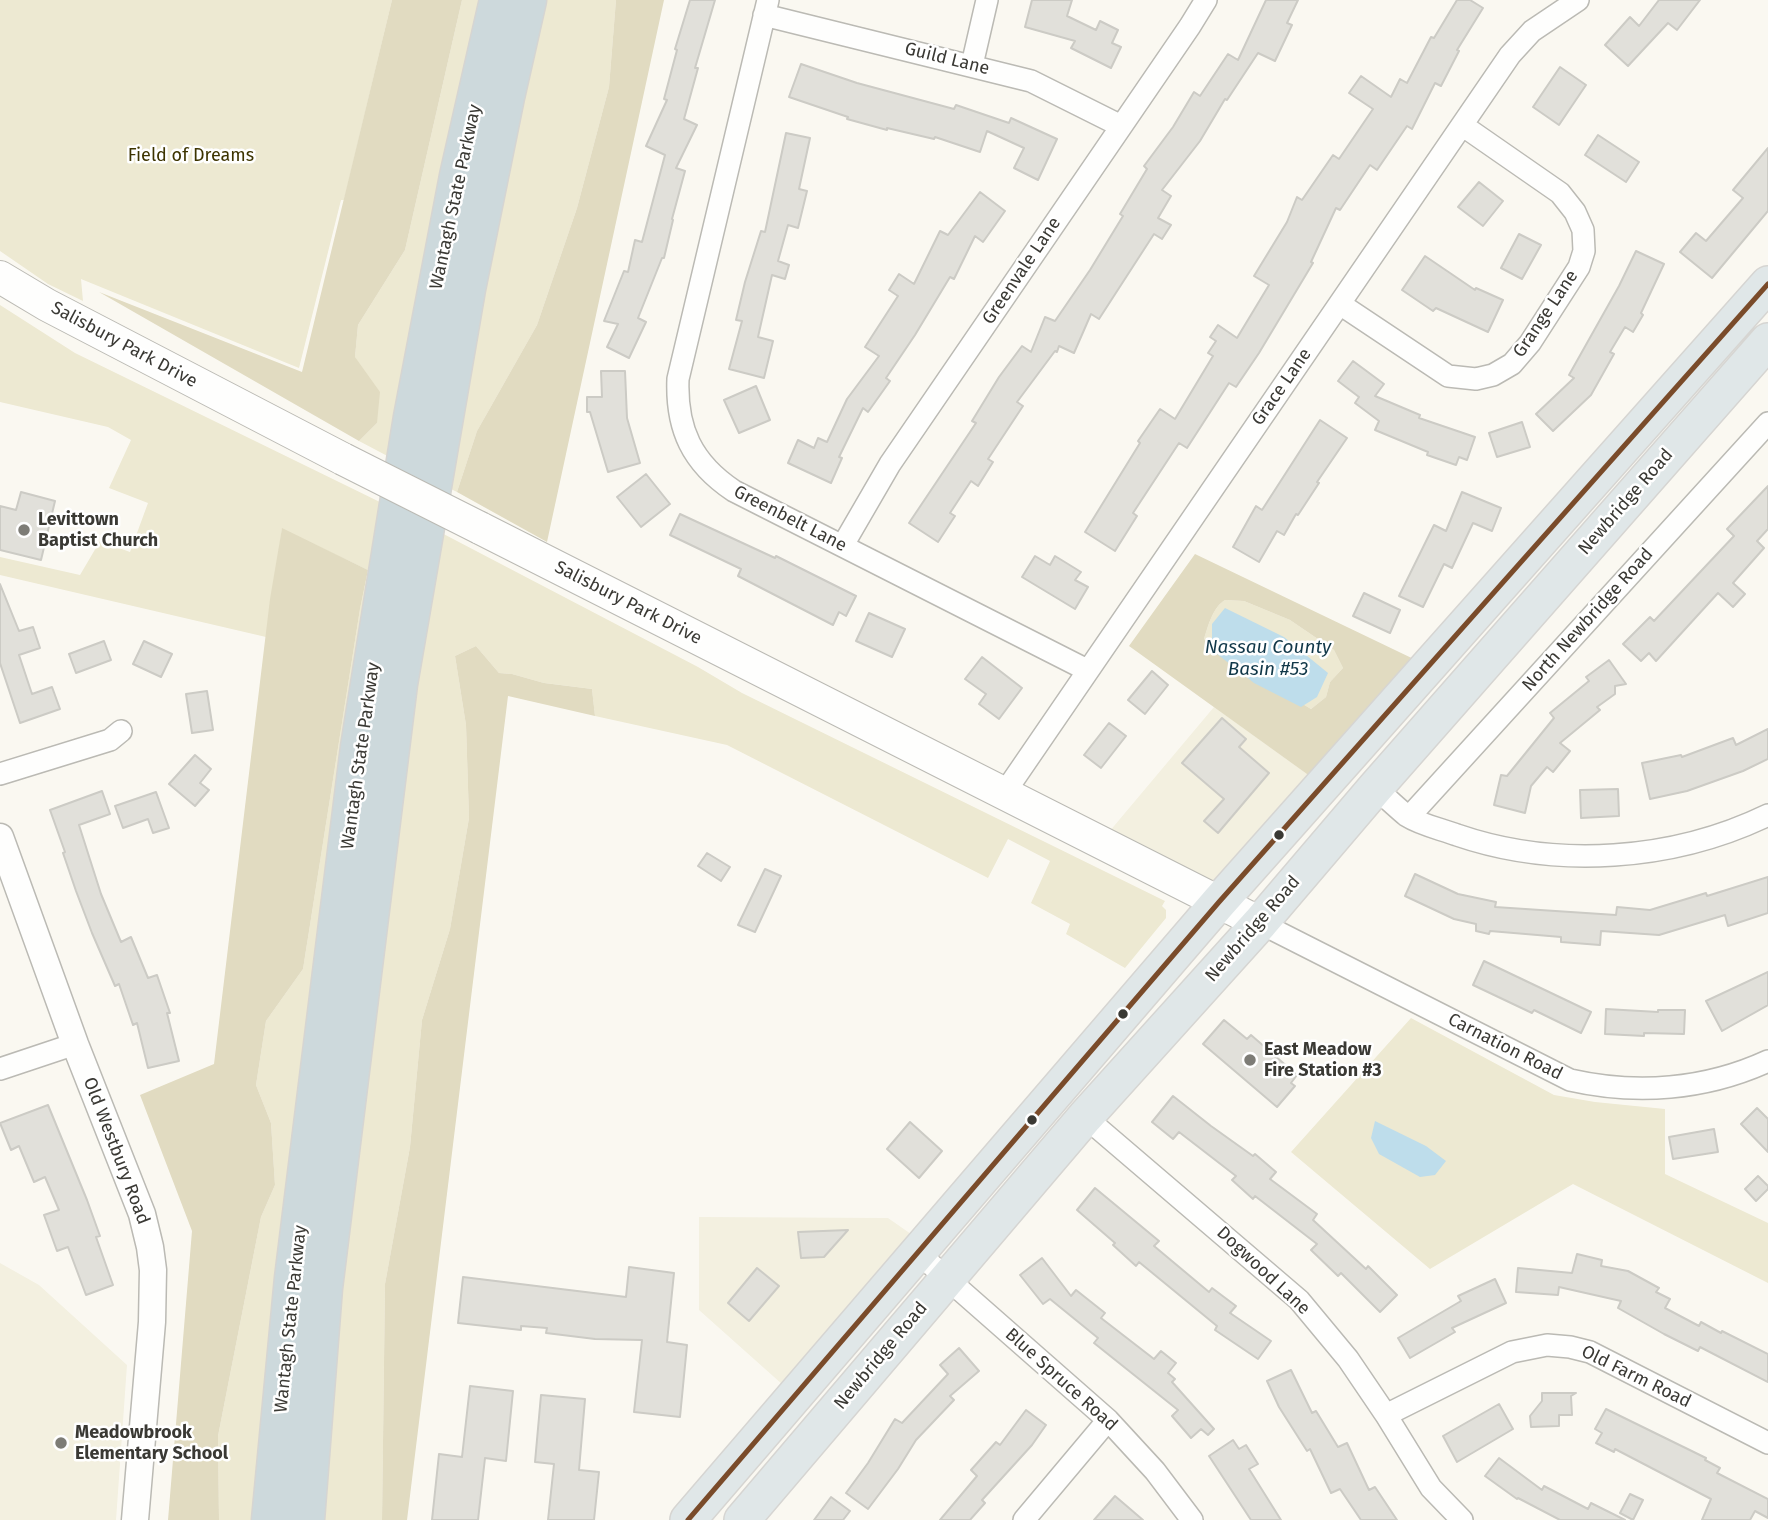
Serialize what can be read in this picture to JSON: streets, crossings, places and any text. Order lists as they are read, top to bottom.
{
  "streets": {
    "highway": ["Wantagh State Parkway"],
    "main road": ["Salisbury Park Drive", "Newbridge Road"],
    "street": [
      "Guild Lane",
      "Greenvale Lane",
      "Grange Lane",
      "Grace Lane",
      "Greenbelt Lane",
      "North Newbridge Road",
      "Carnation Road",
      "Old Westbury Road",
      "Dogwood Lane",
      "Old Farm Road",
      "Blue Spruce Road"
    ]
  },
  "crossings": [
    ["Guild Lane", "Greenvale Lane"],
    ["Guild Lane", "Greenbelt Lane"],
    ["Greenvale Lane", "Greenbelt Lane"],
    ["Grange Lane", "Grace Lane"],
    ["Salisbury Park Drive", "Grace Lane"],
    ["Salisbury Park Drive", "Newbridge Road"],
    ["Salisbury Park Drive", "Carnation Road"],
    ["Grace Lane", "Greenbelt Lane"],
    ["Newbridge Road", "Carnation Road"],
    ["Newbridge Road", "Dogwood Lane"],
    ["Newbridge Road", "Blue Spruce Road"],
    ["Dogwood Lane", "Old Farm Road"]
  ],
  "water": ["Nassau County Basin #53"],
  "parks": ["Field of Dreams"],
  "places": ["Levittown Baptist Church", "East Meadow Fire Station #3", "Meadowbrook Elementary School"]
}
